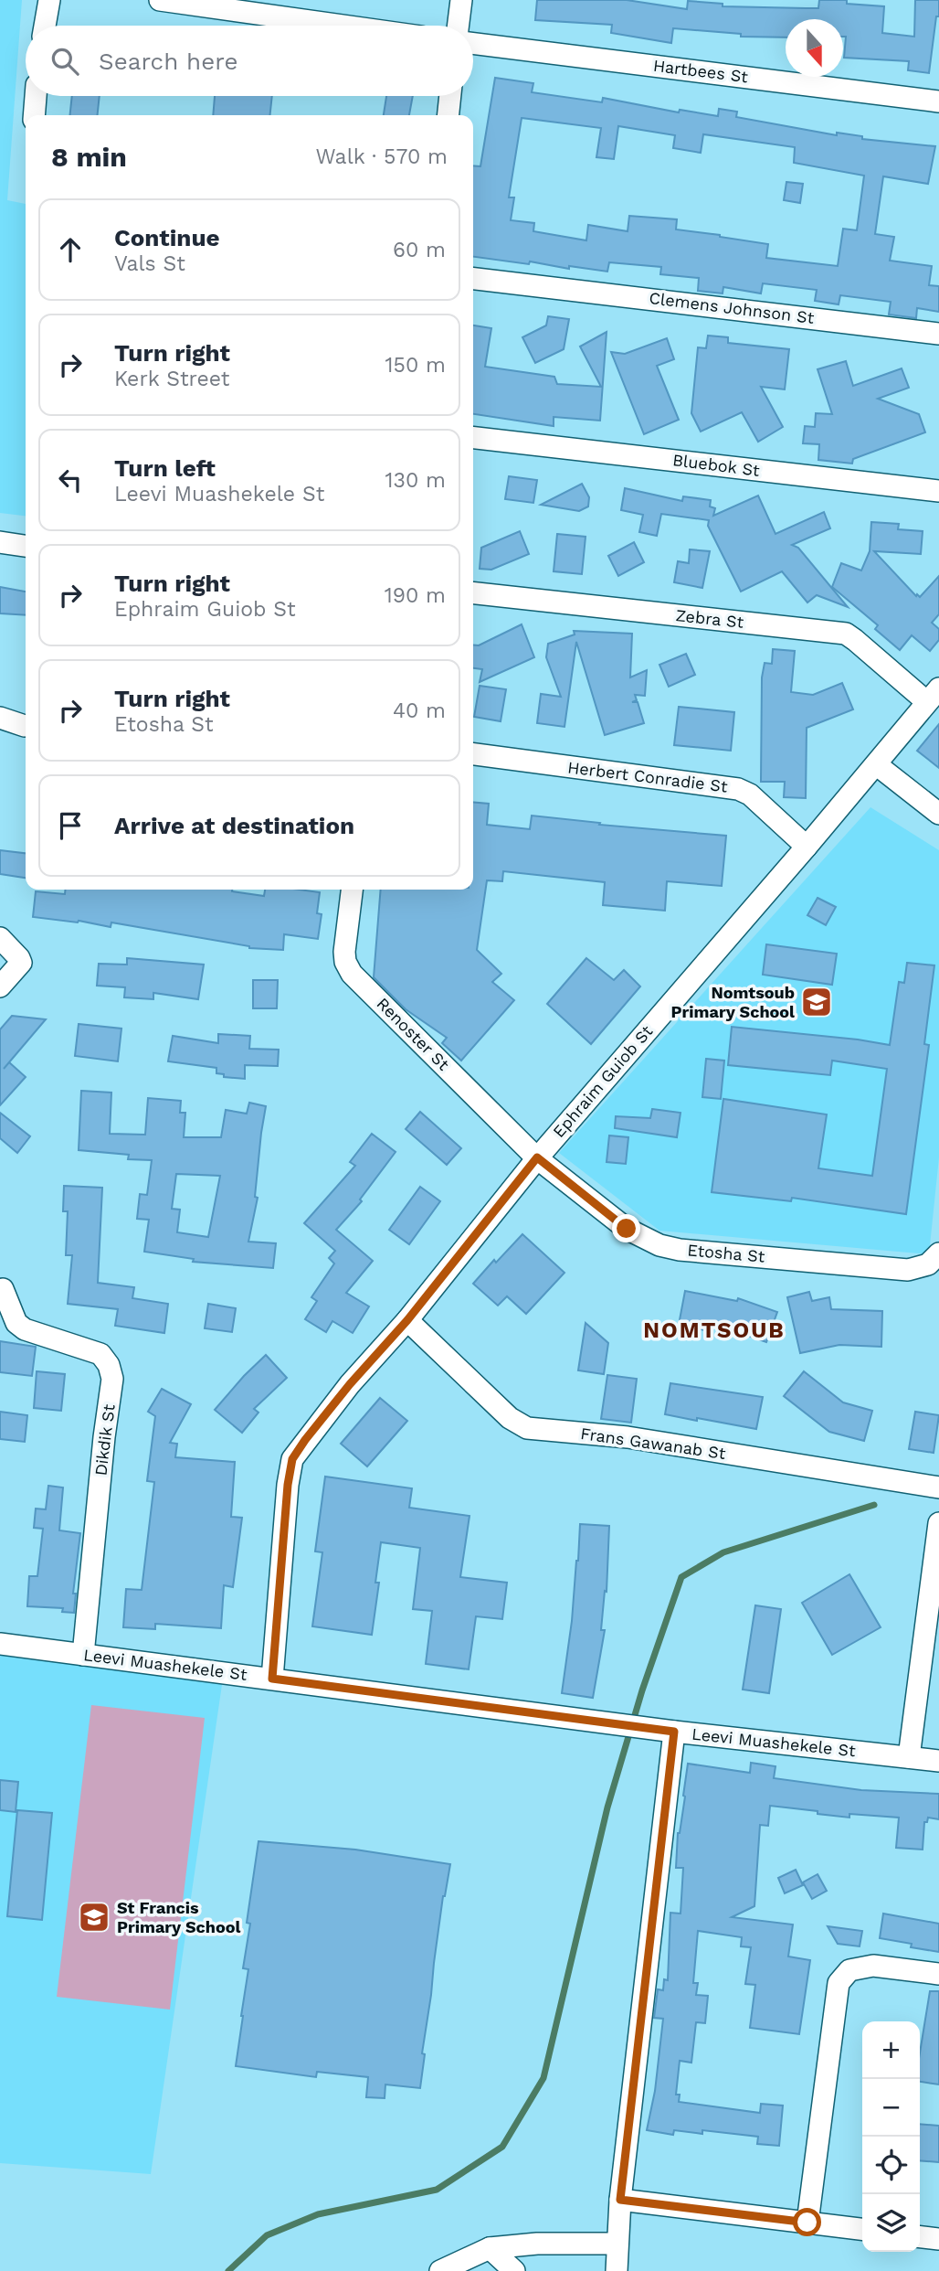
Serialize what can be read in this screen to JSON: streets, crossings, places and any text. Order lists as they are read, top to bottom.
{
  "streets": {
    "street": [
      "Hartbees St",
      "Clemens Johnson St",
      "Bluebok St",
      "Zebra St",
      "Herbert Conradie St",
      "Renoster St",
      "Ephraim Guiob St",
      "Etosha St",
      "Dikdik St",
      "Frans Gawanab St",
      "Leevi Muashekele St"
    ]
  },
  "crossings": [
    ["Zebra St", "Ephraim Guiob St"],
    ["Herbert Conradie St", "Ephraim Guiob St"],
    ["Renoster St", "Ephraim Guiob St"],
    ["Renoster St", "Etosha St"],
    ["Ephraim Guiob St", "Etosha St"],
    ["Ephraim Guiob St", "Frans Gawanab St"],
    ["Ephraim Guiob St", "Leevi Muashekele St"],
    ["Dikdik St", "Leevi Muashekele St"]
  ],
  "districts": ["NOMTSOUB"],
  "places": {
    "school or university": ["Nomtsoub Primary School", "St Francis Primary School"]
  },
  "north": "bottom",
  "page": {
    "search": "Search here",
    "heading": ["8 min", "Walk · 570 m"],
    "list": [
      ["Continue", "Vals St", "60 m"],
      ["Turn right", "Kerk Street", "150 m"],
      ["Turn left", "Leevi Muashekele St", "130 m"],
      ["Turn right", "Ephraim Guiob St", "190 m"],
      ["Turn right", "Etosha St", "40 m"],
      "Arrive at destination"
    ],
    "map_buttons": ["+", "−"]
  }
}
